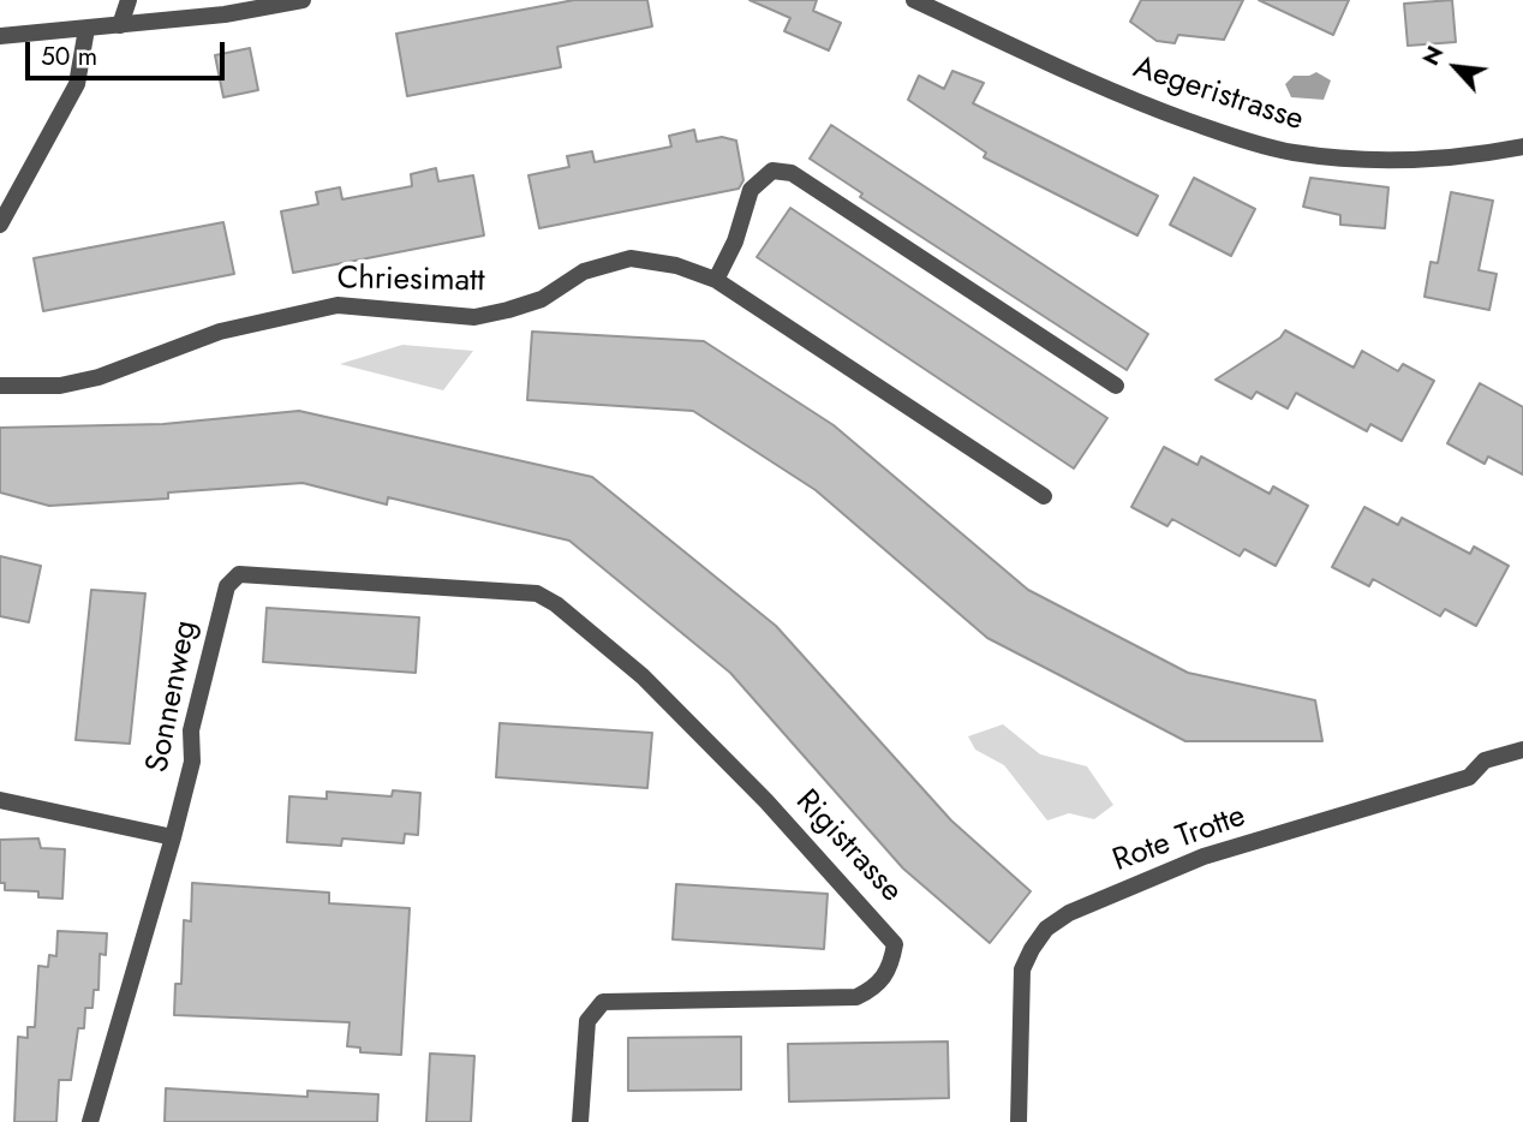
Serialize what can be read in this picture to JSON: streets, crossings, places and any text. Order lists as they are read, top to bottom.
{
  "streets": {
    "street": [
      "Aegeristrasse",
      "Chriesimatt",
      "Sonnenweg",
      "Rote Trotte",
      "Rigistrasse"
    ]
  },
  "crossings": [
    ["Sonnenweg", "Rigistrasse"]
  ],
  "scale_bar": "50 m",
  "north": "top left"
}
